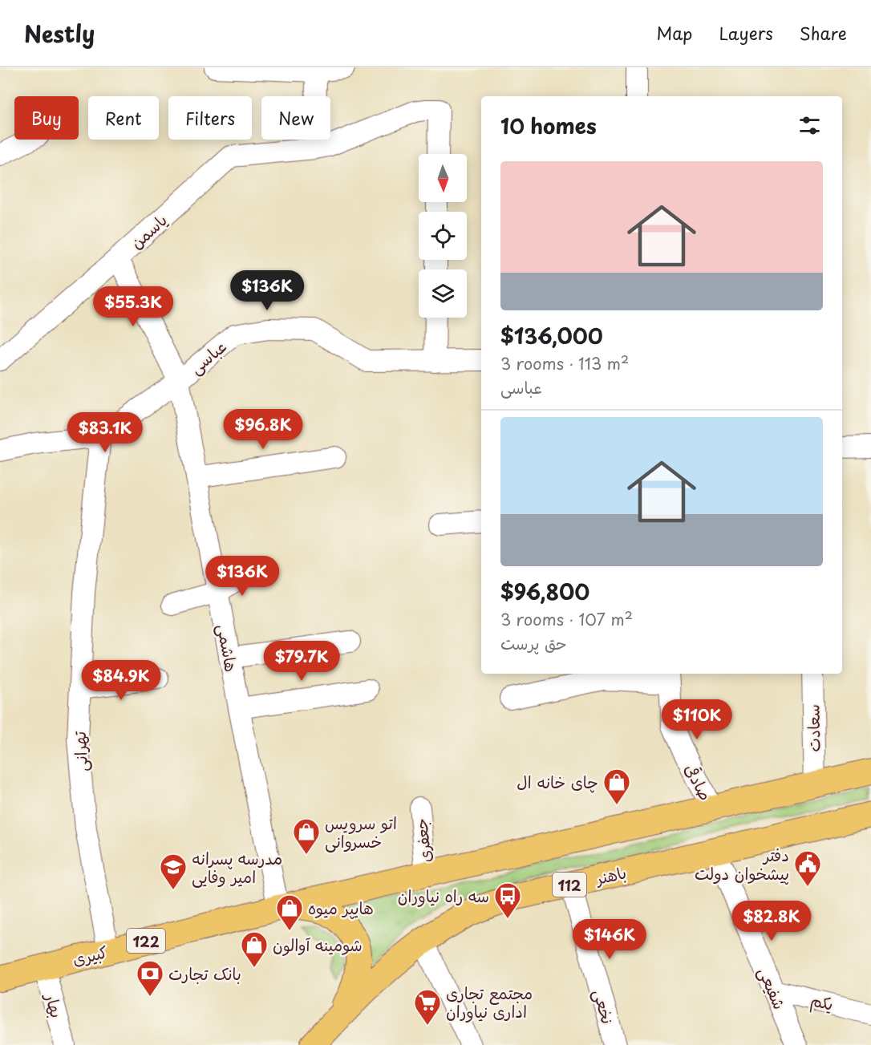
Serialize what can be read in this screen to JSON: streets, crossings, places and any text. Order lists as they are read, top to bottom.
{
  "streets": {
    "main road": [
      "باهنر",
      "112",
      "122",
      "کبیری"
    ],
    "street": [
      "یاسمن",
      "عباسی",
      "هاشمی",
      "سعادت",
      "تهرانی",
      "صادقی",
      "جعفری",
      "شفیعی",
      "یکم",
      "بهار",
      "نخعی"
    ]
  },
  "crossings": [
    ["یاسمن", "هاشمی"],
    ["عباسی", "هاشمی"],
    ["عباسی", "تهرانی"],
    ["هاشمی", "کبیری"],
    ["تهرانی", "کبیری"],
    ["باهنر", "شفیعی"],
    ["باهنر", "نخعی"],
    ["کبیری", "بهار"],
    ["شفیعی", "یکم"]
  ],
  "places": {
    "shop": [
      "چای خانه ال",
      "اتو سرویس خسروانی",
      "هایپر میوه",
      "شومینه آوالون"
    ],
    "public building": ["دفتر پیشخوان دولت"],
    "school or university": ["مدرسه پسرانه امیر وفایی"],
    "bus stop": ["سه راه نیاوران"],
    "bank": ["بانک تجارت"],
    "supermarket": ["مجتمع تجاری اداری نیاوران"]
  },
  "north": "bottom",
  "page": {
    "header": "Nestly",
    "nav": ["Map", "Layers", "Share"],
    "chip": [
      "Buy",
      "Rent",
      "Filters",
      "New"
    ],
    "heading": "10 homes",
    "list": [
      {
        "name": "$136,000",
        "note": "3 rooms · 113 m² · عباسی"
      },
      {
        "name": "$96,800",
        "note": "3 rooms · 107 m² · حق پرست"
      }
    ],
    "price": [
      "$136K",
      "$55.3K",
      "$96.8K",
      "$83.1K",
      "$136K",
      "$79.7K",
      "$84.9K",
      "$110K",
      "$82.8K",
      "$146K"
    ]
  }
}
